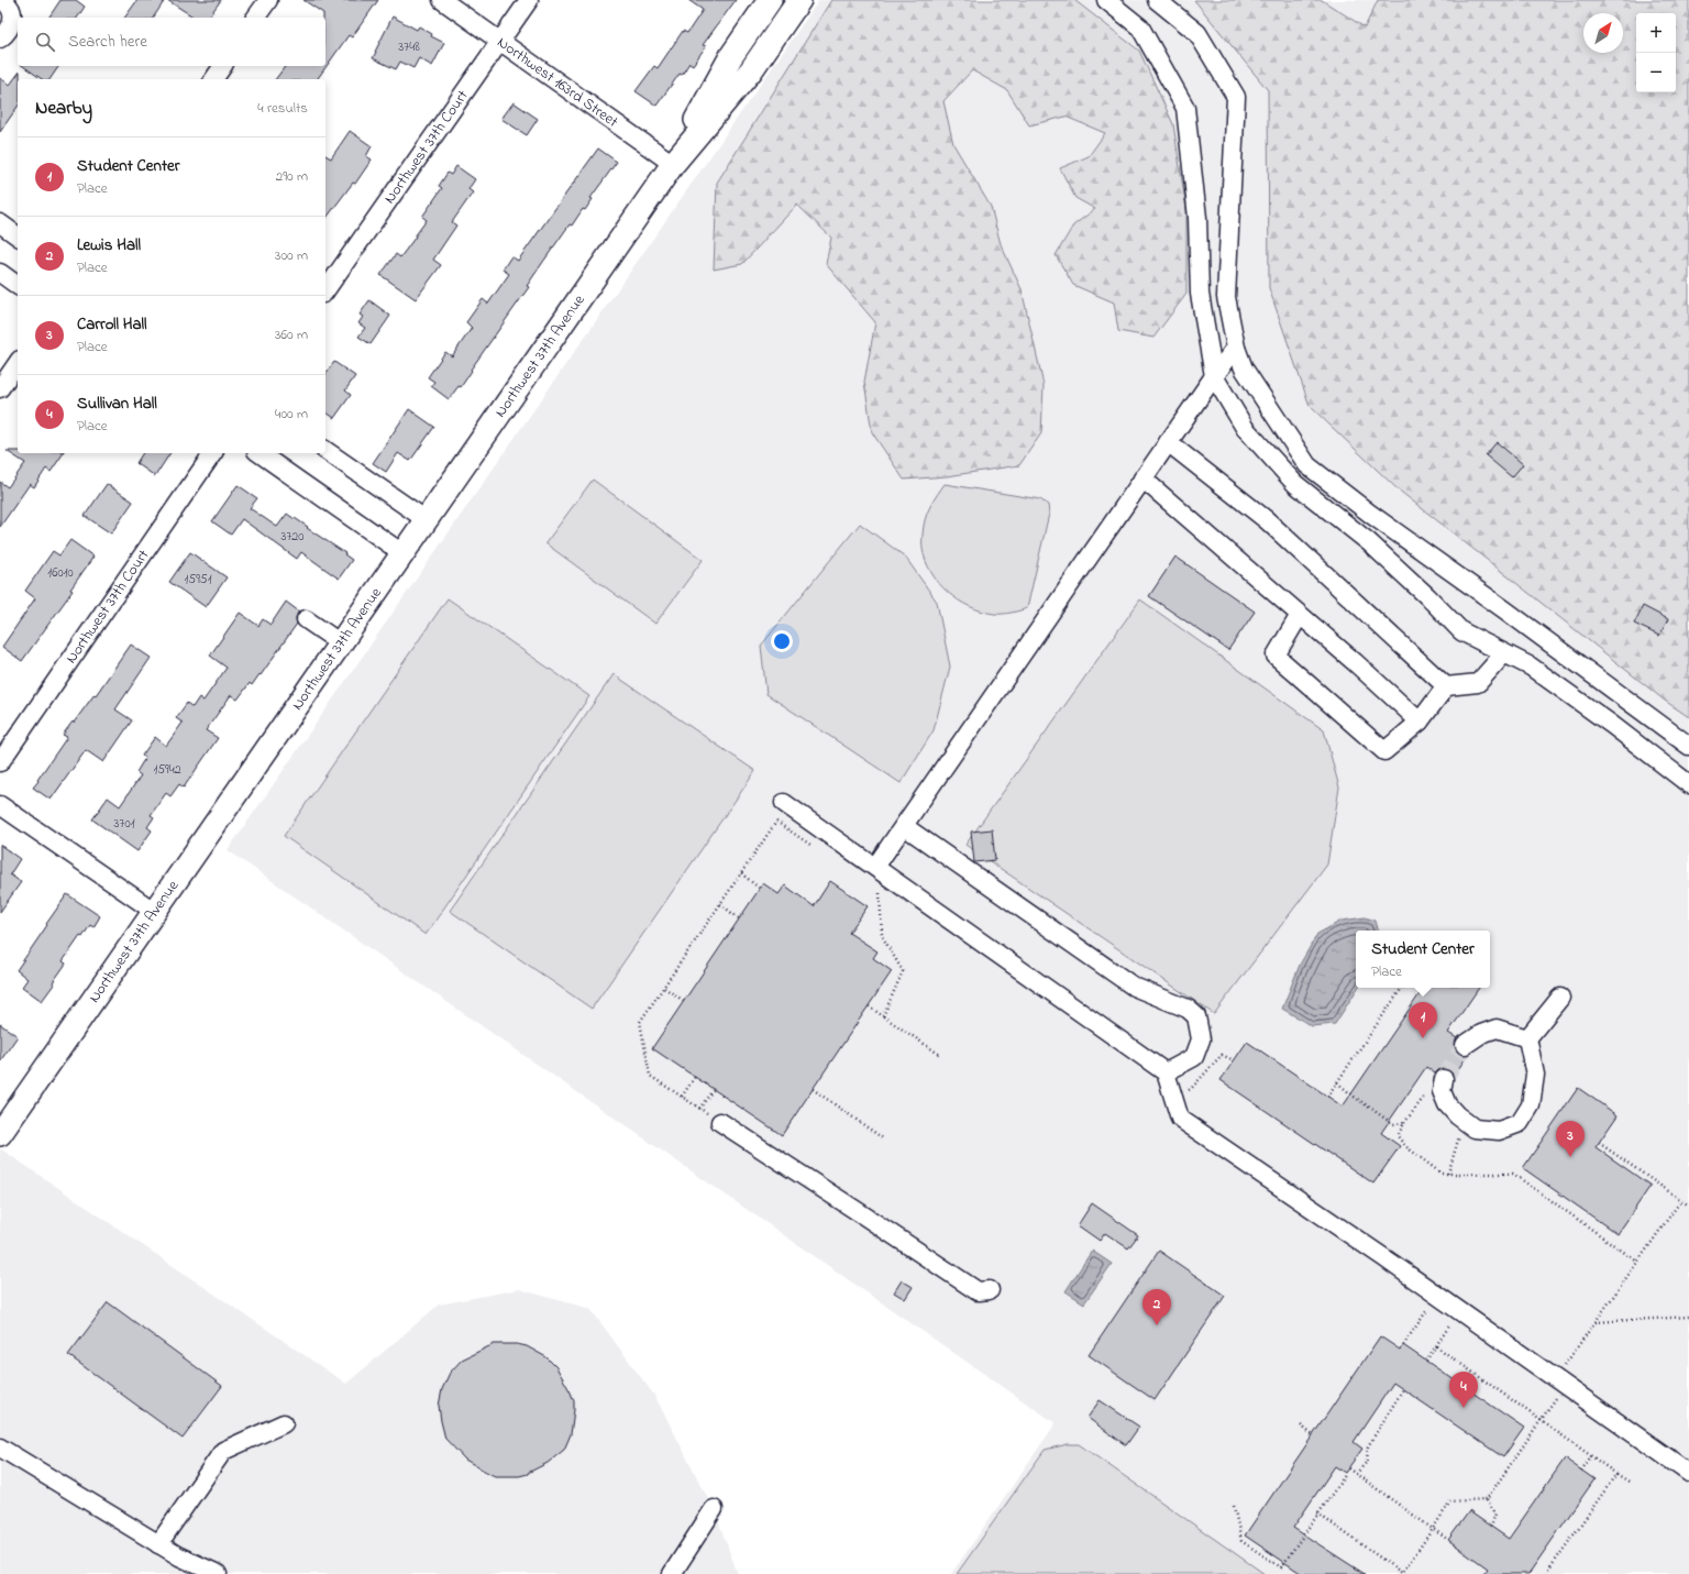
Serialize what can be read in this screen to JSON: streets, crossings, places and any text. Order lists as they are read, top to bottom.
{
  "streets": {
    "main road": ["Northwest 37th Avenue"],
    "street": ["Northwest 163rd Street", "Northwest 37th Court"]
  },
  "crossings": [
    ["Northwest 163rd Street", "Northwest 37th Court"],
    ["Northwest 163rd Street", "Northwest 37th Avenue"]
  ],
  "house_numbers": [
    "3748",
    "3720",
    "16010",
    "15951",
    "15942",
    "3701"
  ],
  "north": "top right",
  "page": {
    "map_buttons": ["+", "−"],
    "search": "Search here",
    "heading": ["Nearby", "4 results"],
    "list": [
      {
        "mark": "1",
        "name": "Student Center",
        "note": "Place",
        "value": "290 m"
      },
      {
        "mark": "2",
        "name": "Lewis Hall",
        "note": "Place",
        "value": "300 m"
      },
      {
        "mark": "3",
        "name": "Carroll Hall",
        "note": "Place",
        "value": "360 m"
      },
      {
        "mark": "4",
        "name": "Sullivan Hall",
        "note": "Place",
        "value": "400 m"
      }
    ],
    "popup": ["Student Center", "Place"],
    "pins": [
      "1",
      "3",
      "2",
      "4"
    ]
  }
}
